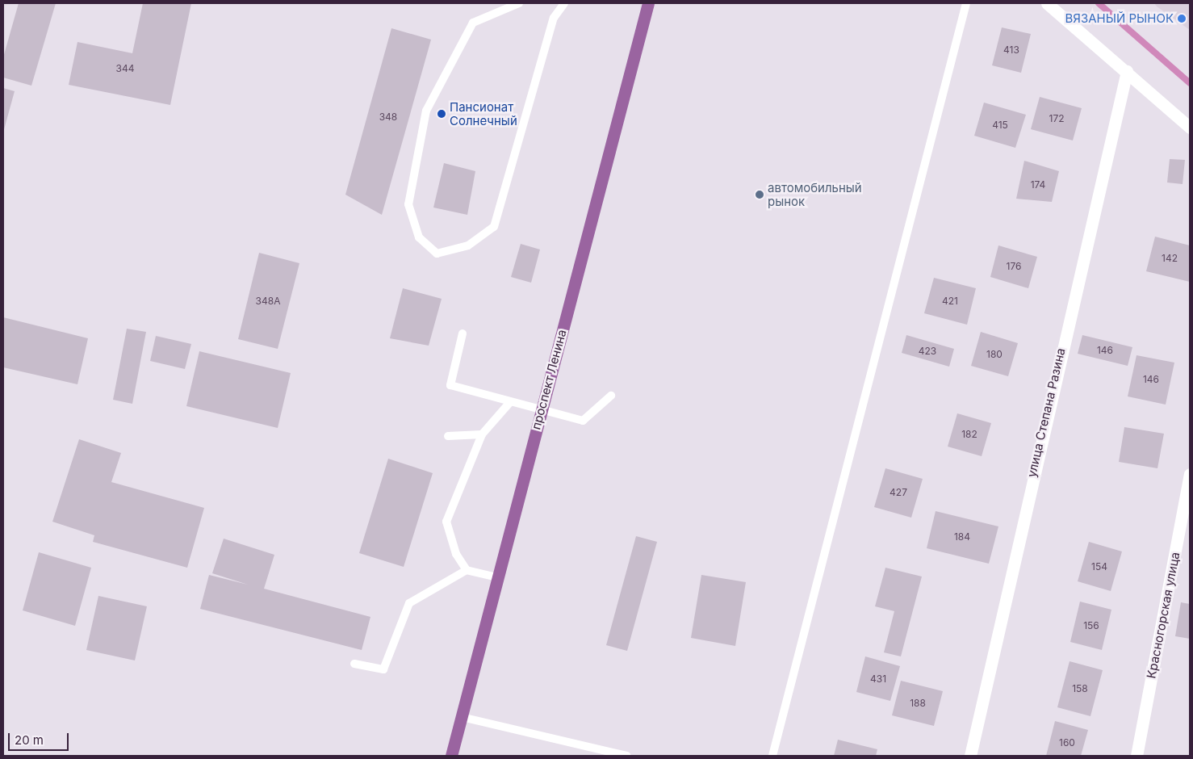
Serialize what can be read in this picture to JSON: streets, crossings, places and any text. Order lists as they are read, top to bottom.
{
  "streets": {
    "main road": ["проспект Ленина"],
    "street": ["улица Степана Разина", "Красногорская улица"]
  },
  "places": ["ВЯЗАНЫЙ РЫНОК", "Пансионат Солнечный", "автомобильный рынок"],
  "house_numbers": [
    "413",
    "344",
    "348",
    "172",
    "415",
    "174",
    "142",
    "176",
    "348А",
    "421",
    "146",
    "423",
    "180",
    "146",
    "182",
    "427",
    "184",
    "154",
    "156",
    "431",
    "158",
    "188",
    "160"
  ],
  "scale_bar": "20 m"
}
